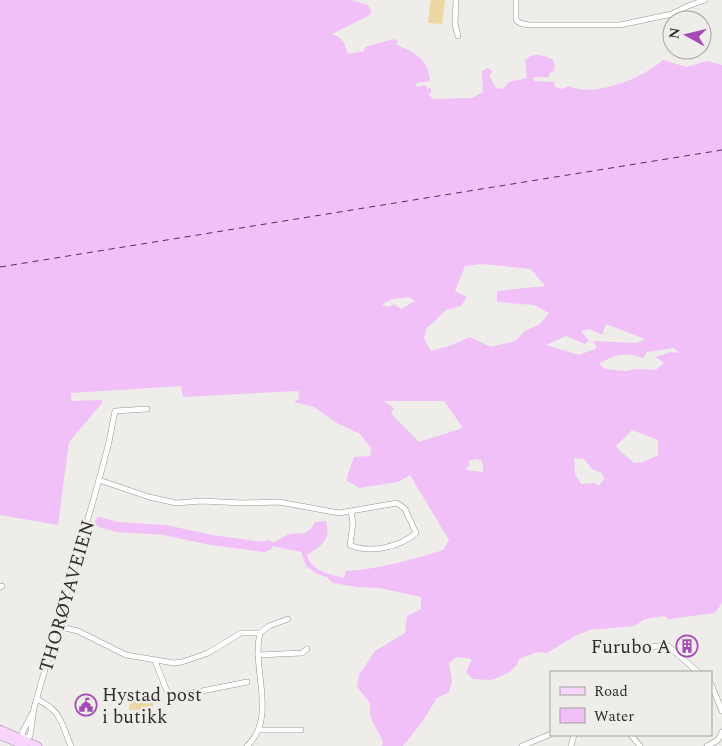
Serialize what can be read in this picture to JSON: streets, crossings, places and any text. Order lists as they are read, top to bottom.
{
  "streets": {
    "street": ["THORØYAVEIEN"]
  },
  "places": {
    "building": ["Furubo A"],
    "public building": ["Hystad post i butikk"]
  },
  "legend": ["Road", "Water"],
  "north": "left"
}
